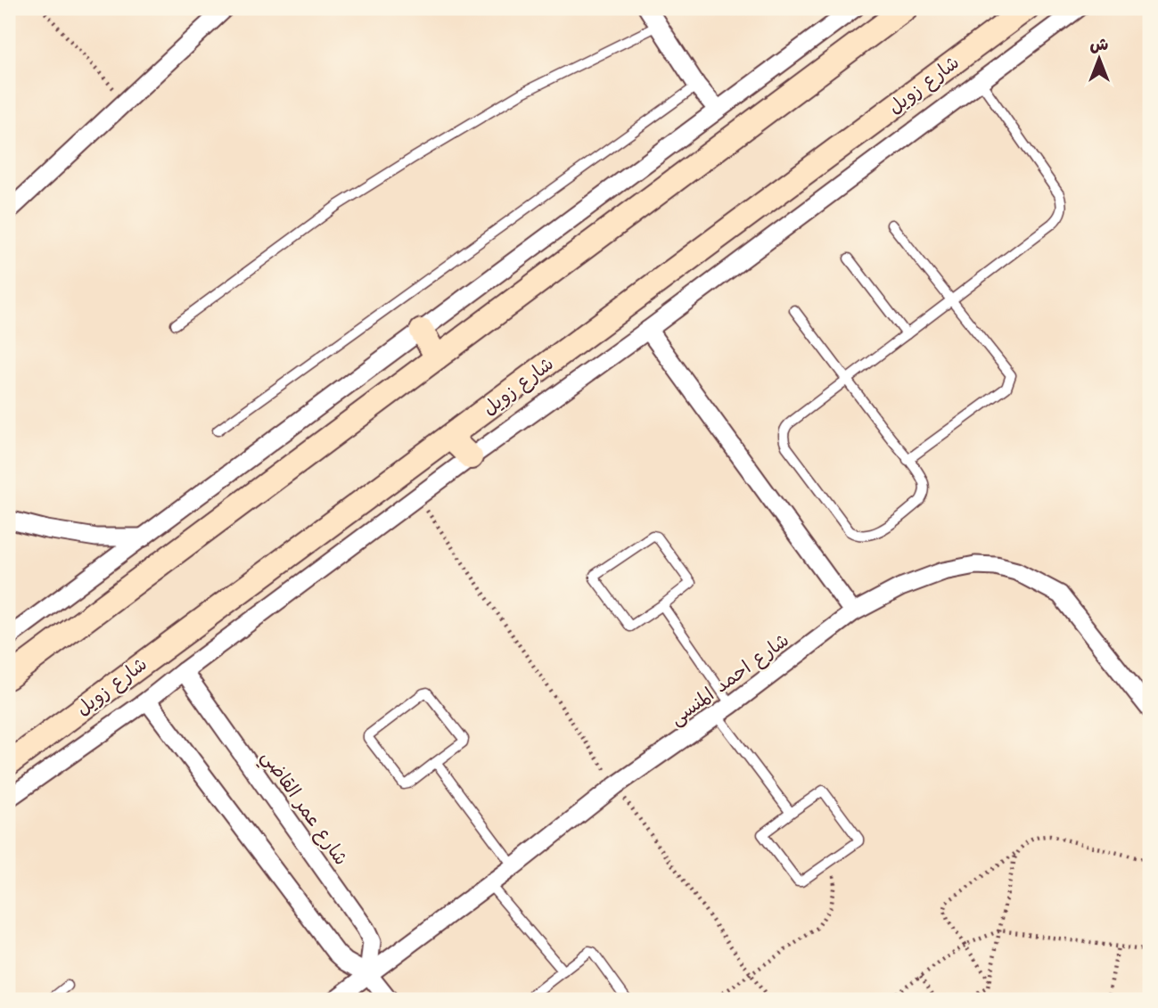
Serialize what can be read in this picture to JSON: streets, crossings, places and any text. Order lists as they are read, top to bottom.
{
  "streets": {
    "main road": ["شارع زويل"],
    "street": ["شارع احمد المنسى", "شارع عمر القاضي"]
  },
  "crossings": [
    ["شارع احمد المنسى", "شارع عمر القاضي"]
  ],
  "north": "top"
}
